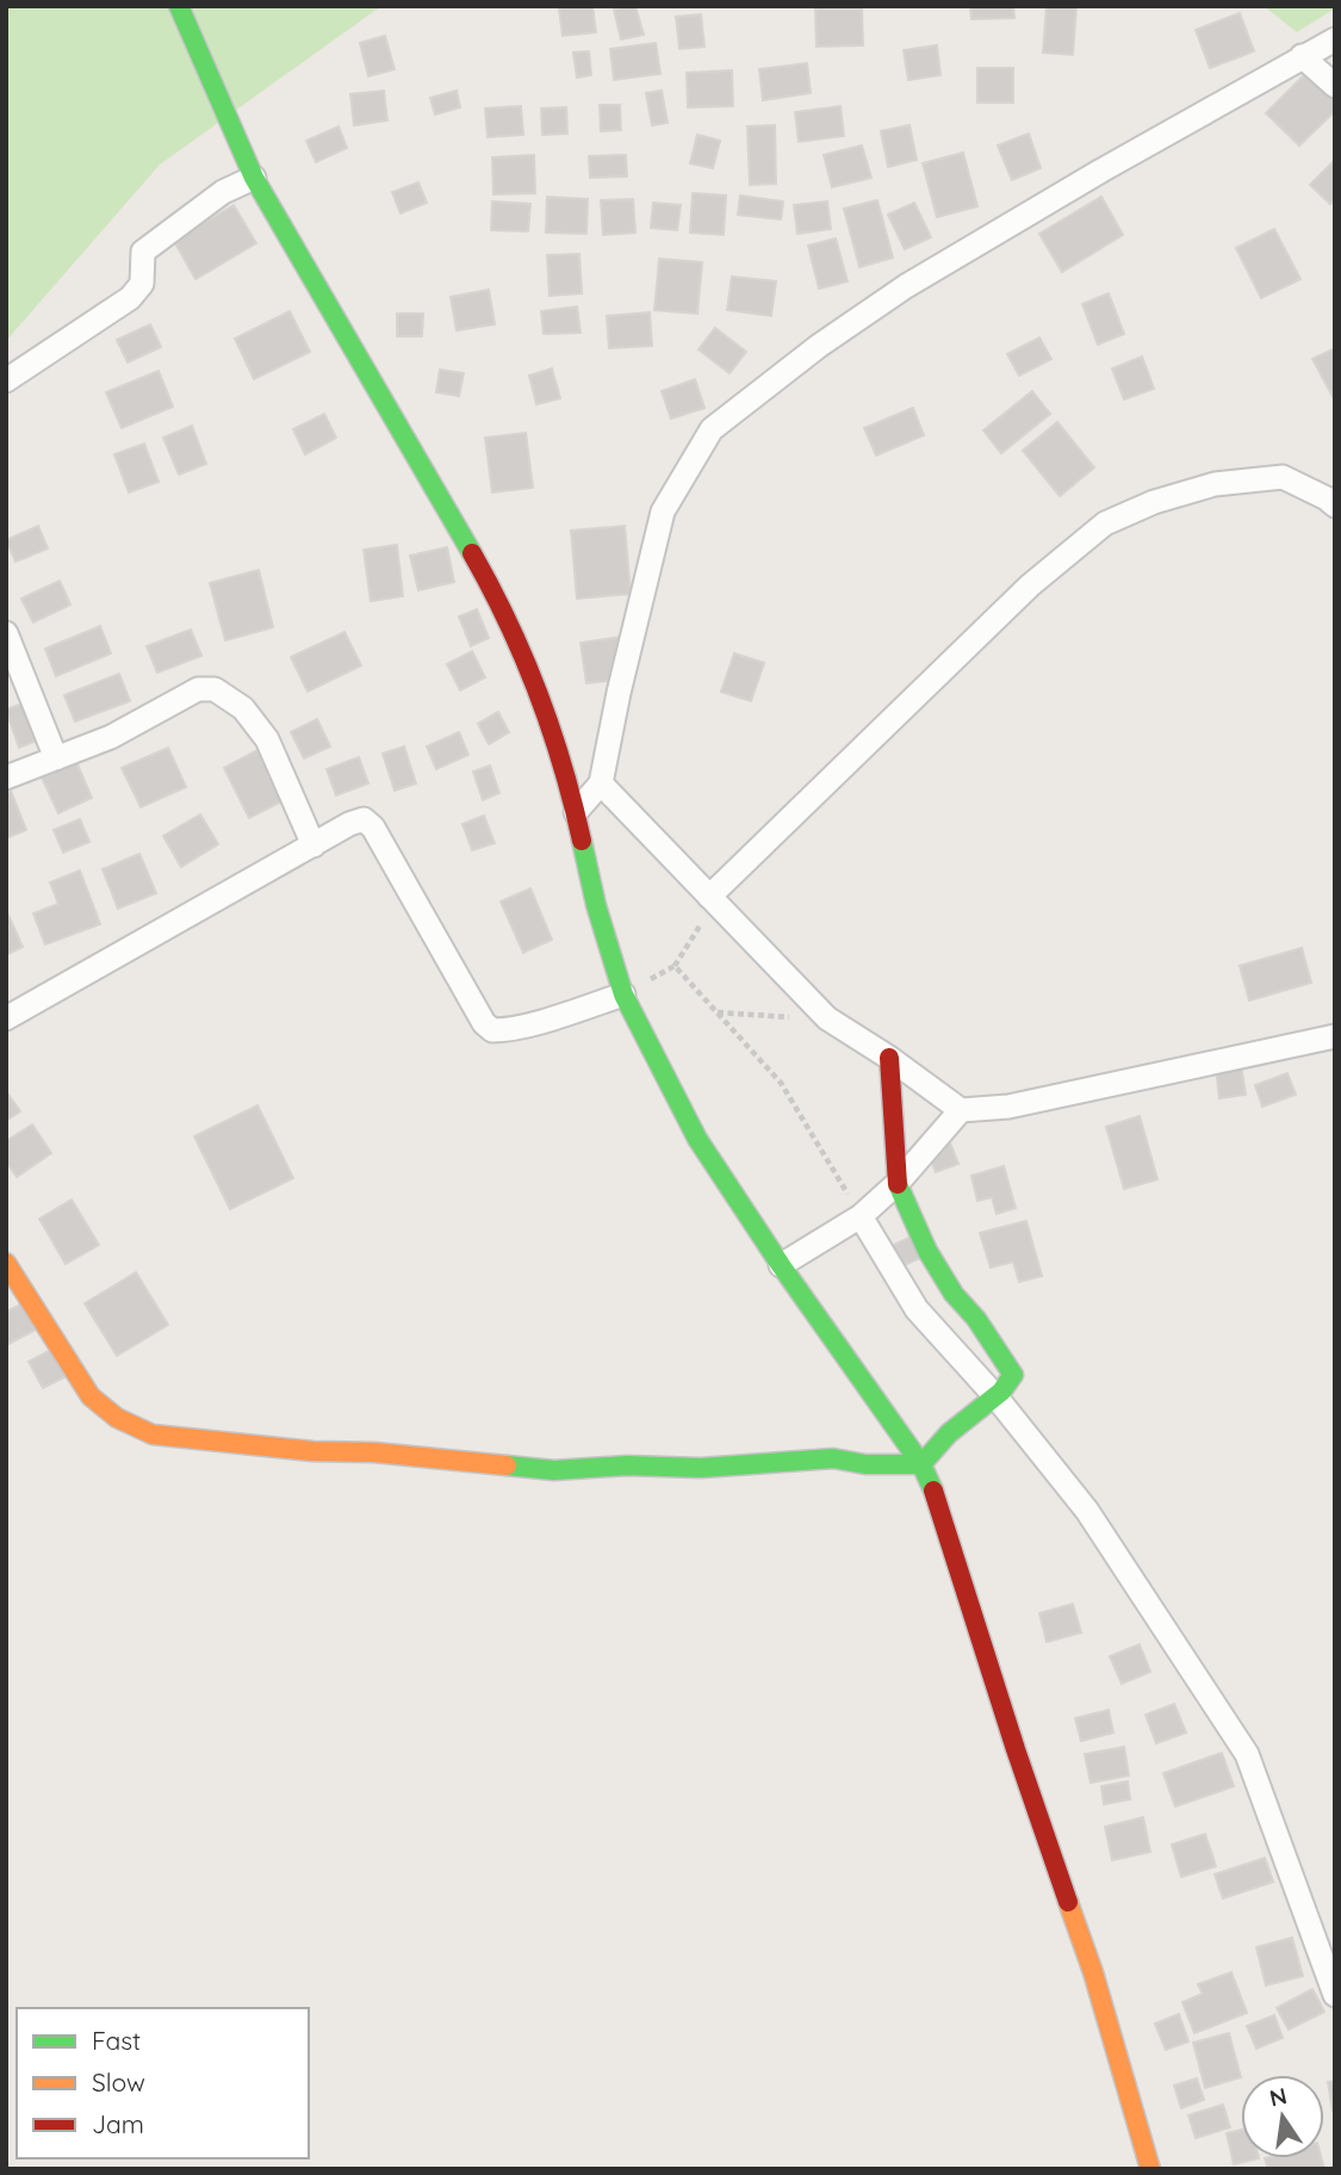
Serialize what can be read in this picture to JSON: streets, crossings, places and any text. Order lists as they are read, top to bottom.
{
  "legend": ["Fast", "Slow", "Jam"],
  "north": "top"
}
